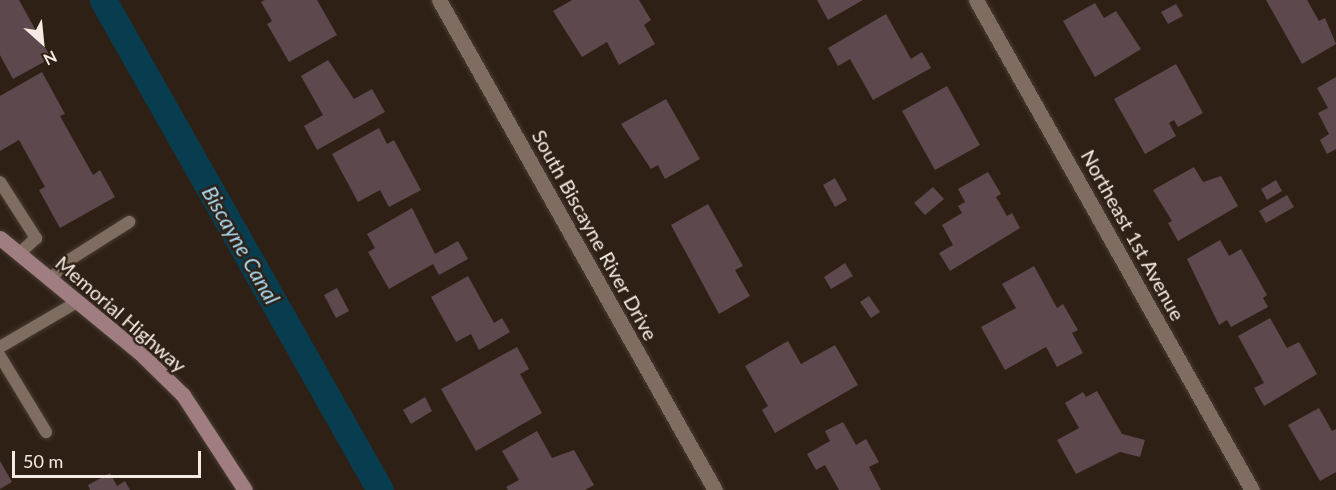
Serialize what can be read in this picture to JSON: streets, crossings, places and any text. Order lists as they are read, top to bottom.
{
  "streets": {
    "street": ["South Biscayne River Drive", "Northeast 1st Avenue", "Memorial Highway"]
  },
  "water": ["Biscayne Canal"],
  "scale_bar": "50 m",
  "north": "bottom right"
}
